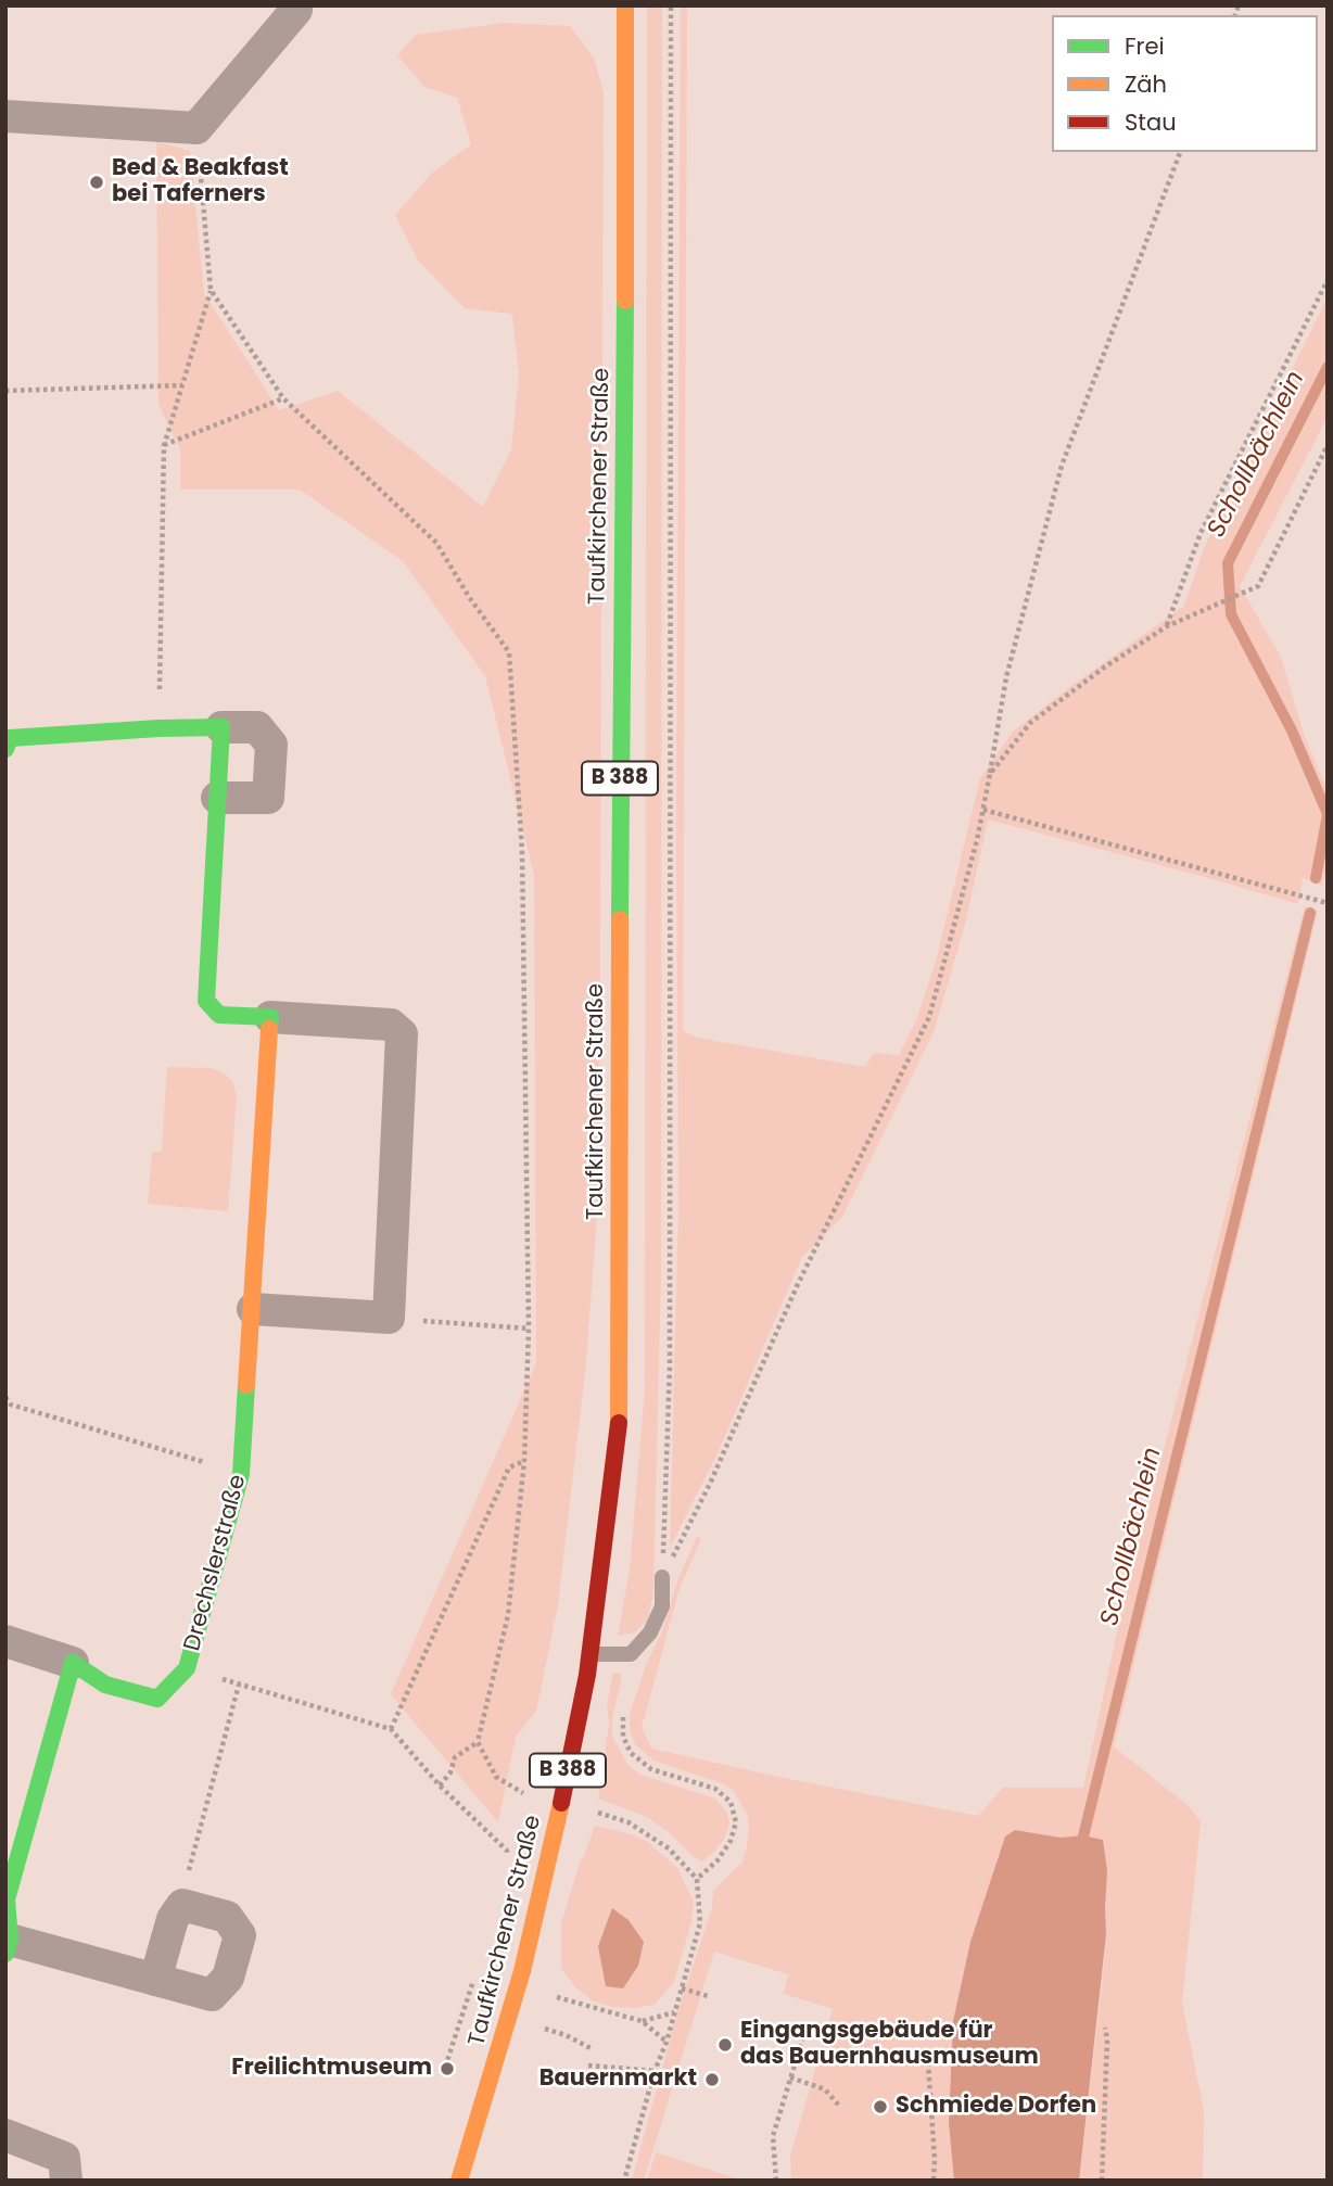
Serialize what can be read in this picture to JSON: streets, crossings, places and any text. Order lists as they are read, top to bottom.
{
  "streets": {
    "main road": ["Taufkirchener Straße", "B 388", "Drechslerstraße"]
  },
  "water": ["Schollbächlein"],
  "places": [
    "Bed & Beakfast bei Taferners",
    "Eingangsgebäude für das Bauernhausmuseum",
    "Freilichtmuseum",
    "Bauernmarkt",
    "Schmiede Dorfen"
  ],
  "legend": ["Frei", "Zäh", "Stau"]
}
